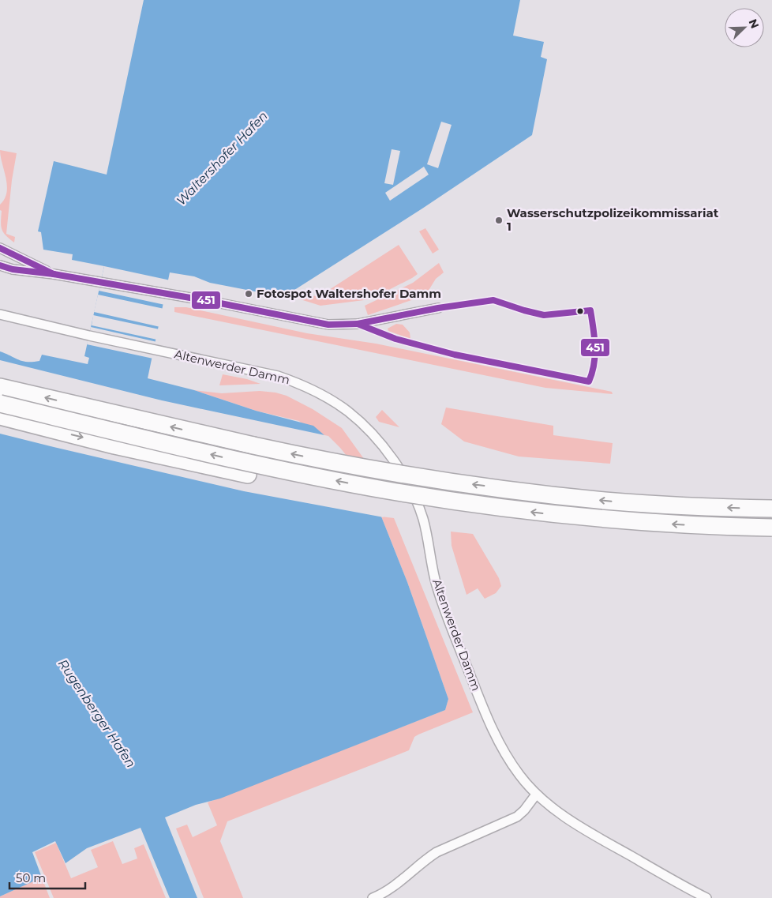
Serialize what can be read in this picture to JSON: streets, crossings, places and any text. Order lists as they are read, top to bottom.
{
  "streets": {
    "street": ["Altenwerder Damm"]
  },
  "water": ["Waltershofer Hafen", "Rugenberger Hafen"],
  "places": ["Wasserschutzpolizeikommissariat 1", "Fotospot Waltershofer Damm"],
  "lines": ["transit line 451"],
  "scale_bar": "50 m",
  "north": "top right"
}
